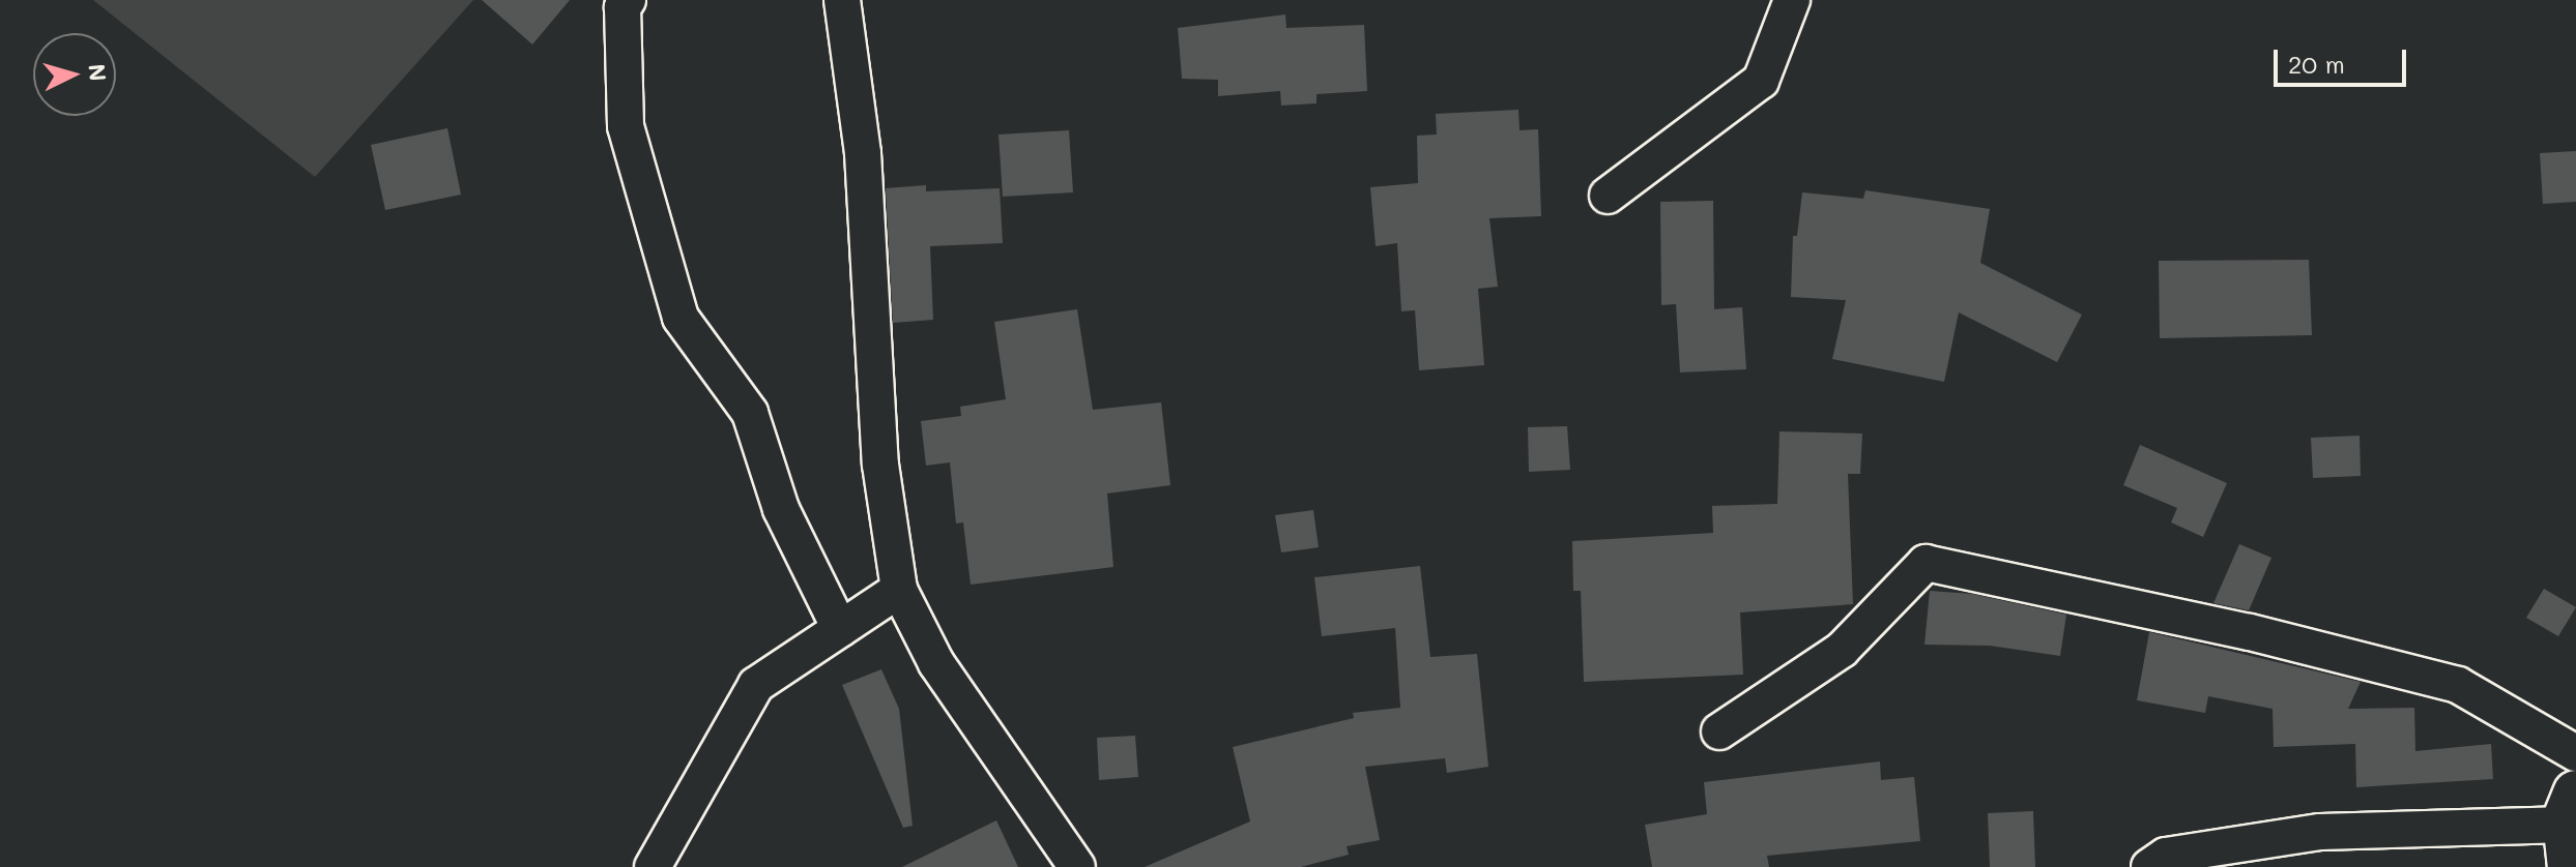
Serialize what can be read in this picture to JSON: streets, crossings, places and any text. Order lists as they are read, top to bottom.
{
  "scale_bar": "20 m",
  "north": "right"
}
